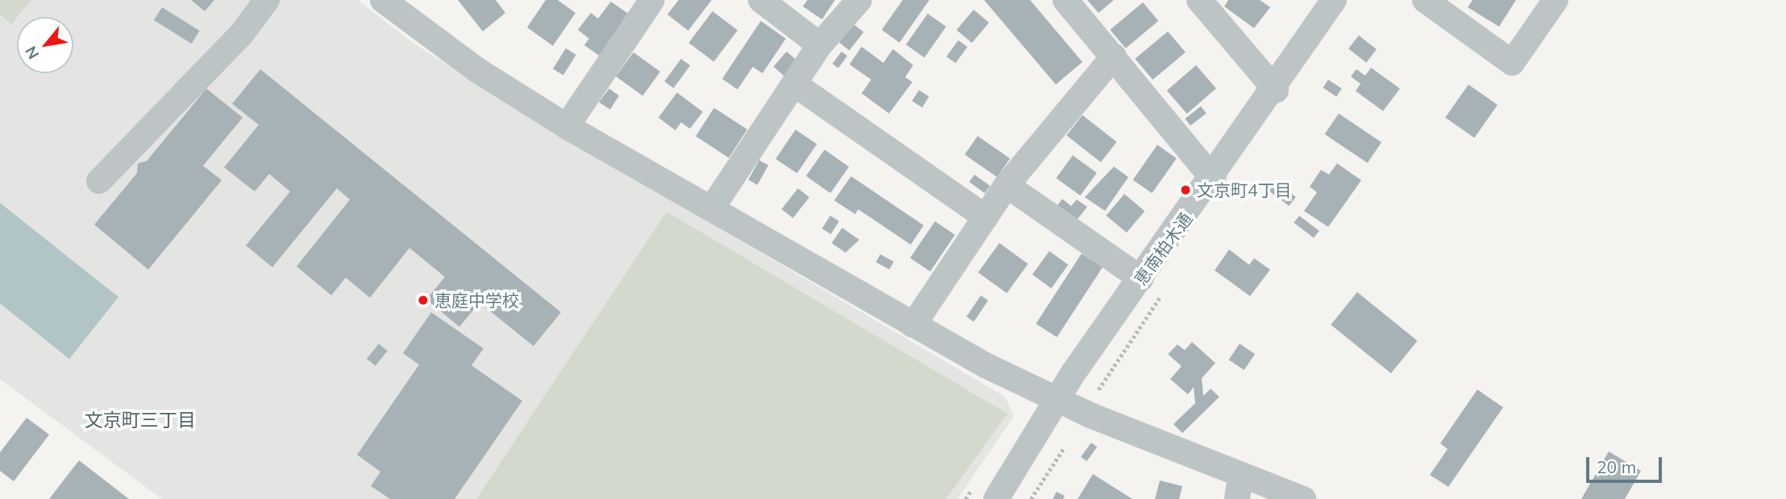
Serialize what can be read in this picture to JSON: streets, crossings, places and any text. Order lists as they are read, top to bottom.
{
  "streets": {
    "street": ["恵南柏木通"]
  },
  "districts": ["文京町三丁目"],
  "places": ["文京町4丁目", "恵庭中学校"],
  "scale_bar": "20 m",
  "north": "bottom left"
}
